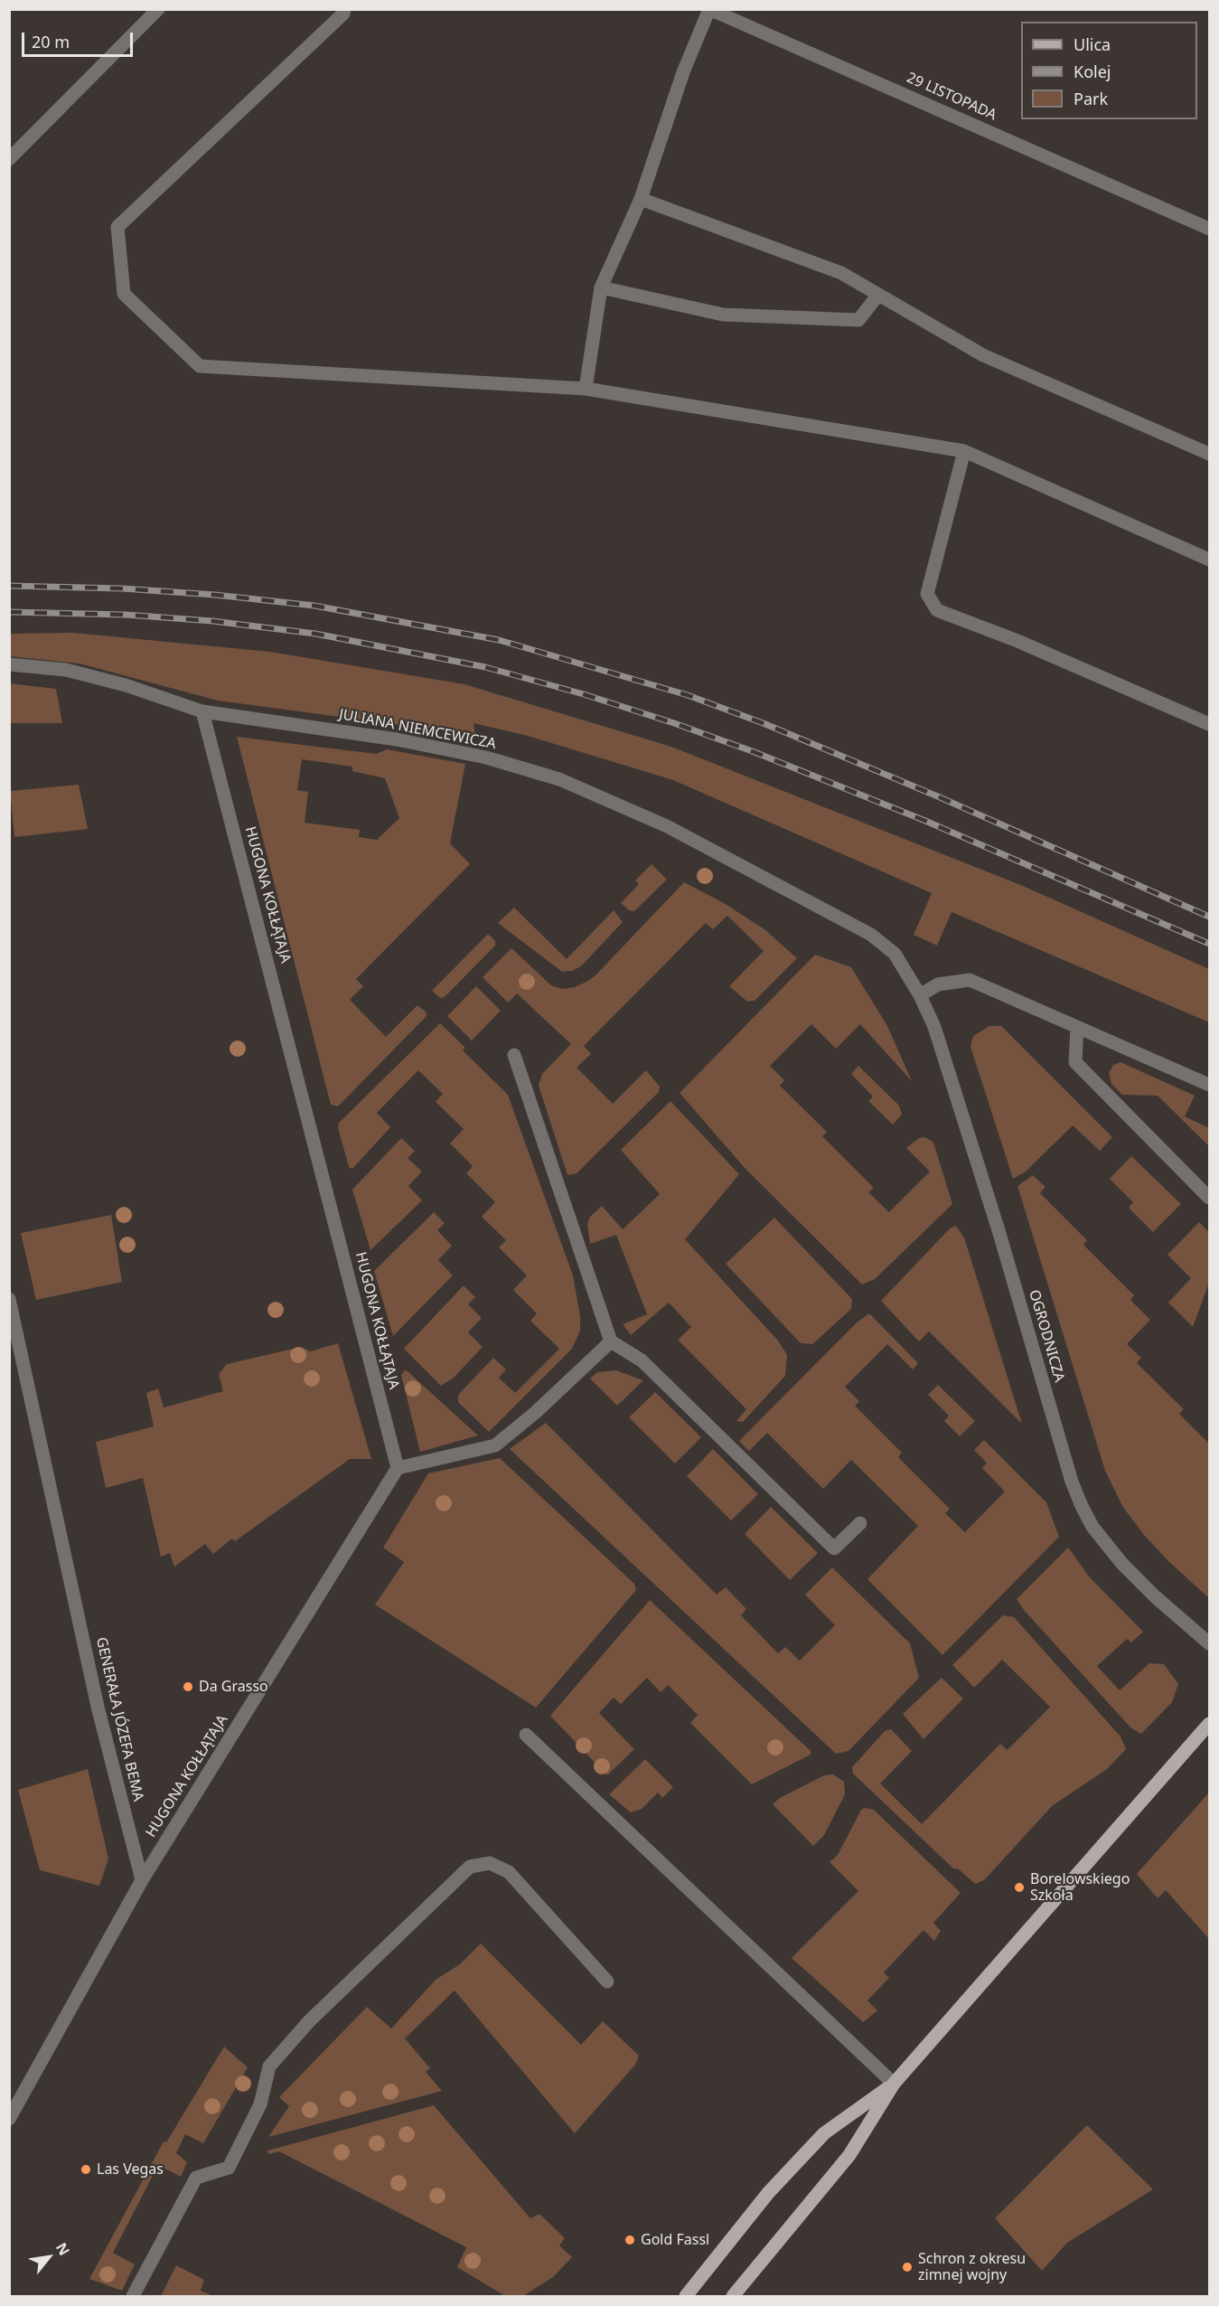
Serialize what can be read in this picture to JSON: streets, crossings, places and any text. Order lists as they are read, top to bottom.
{
  "streets": {
    "street": [
      "29 LISTOPADA",
      "JULIANA NIEMCEWICZA",
      "HUGONA KOŁŁĄTAJA",
      "OGRODNICZA",
      "GENERAŁA JÓZEFA BEMA"
    ]
  },
  "crossings": [
    ["JULIANA NIEMCEWICZA", "HUGONA KOŁŁĄTAJA"],
    ["JULIANA NIEMCEWICZA", "OGRODNICZA"],
    ["HUGONA KOŁŁĄTAJA", "GENERAŁA JÓZEFA BEMA"]
  ],
  "places": [
    "Da Grasso",
    "Borelowskiego Szkoła",
    "Las Vegas",
    "Gold Fassl",
    "Schron z okresu zimnej wojny"
  ],
  "legend": ["Ulica", "Kolej", "Park"],
  "scale_bar": "20 m",
  "north": "top right"
}
